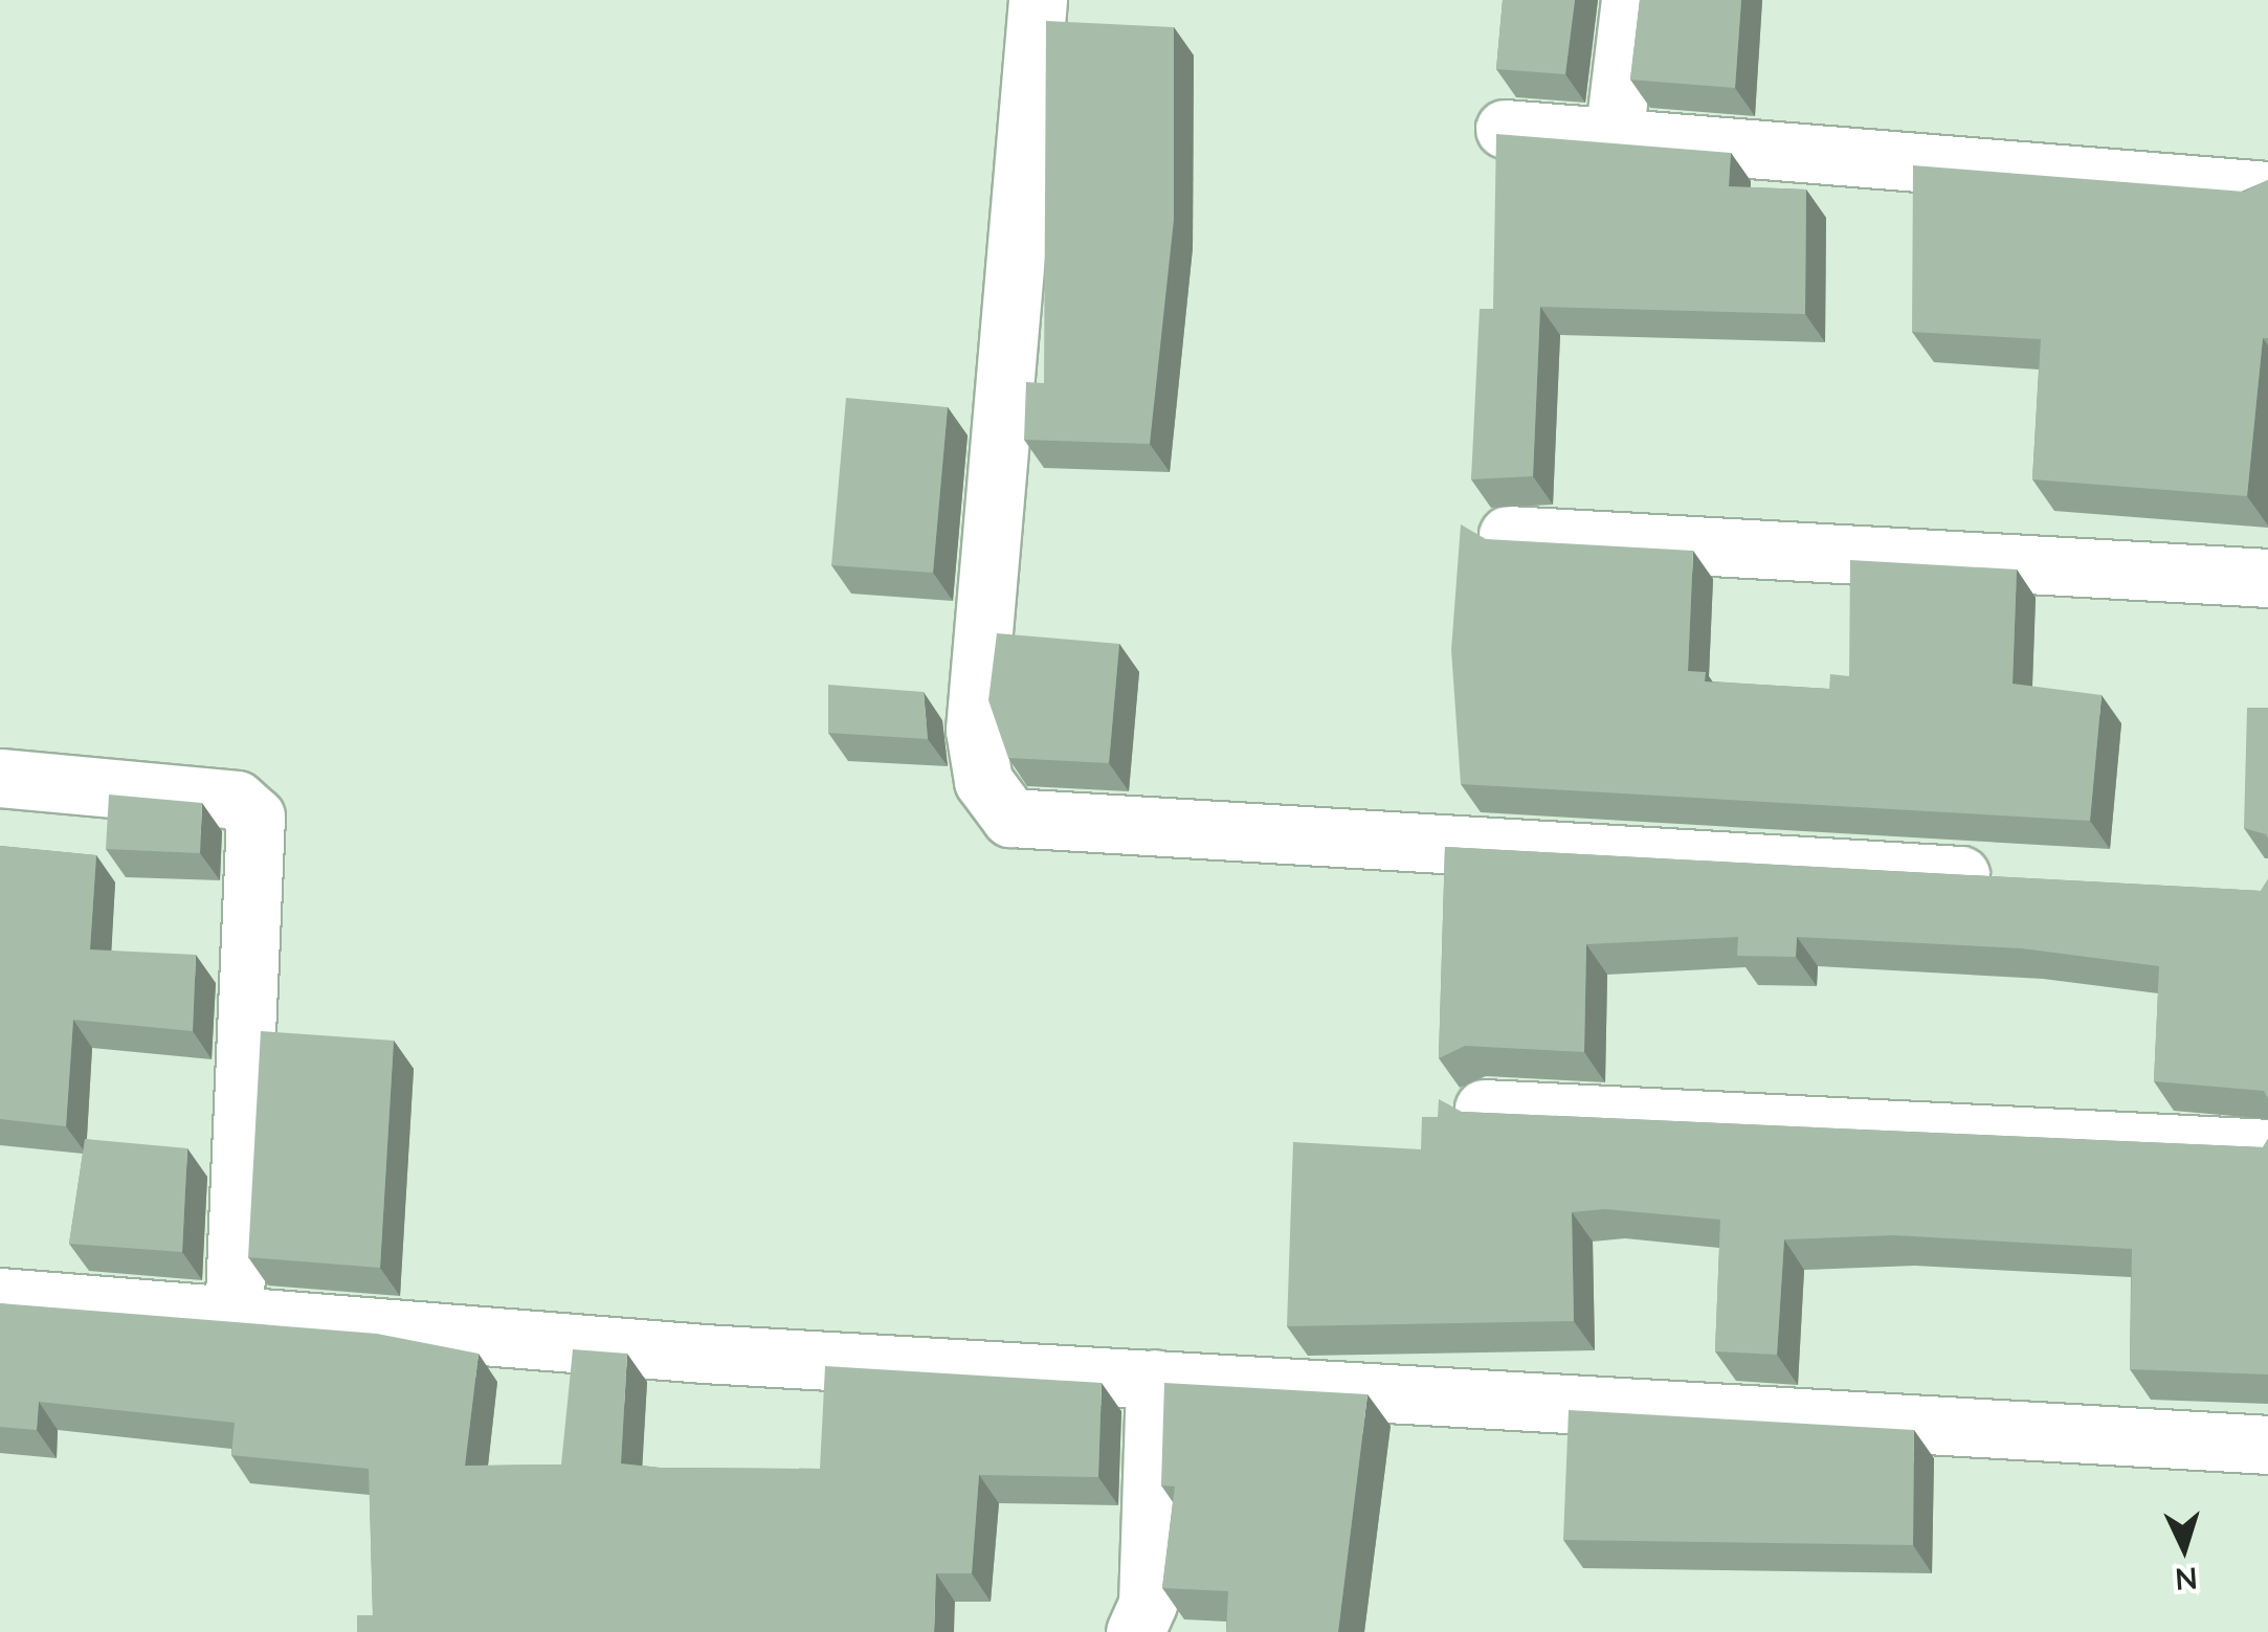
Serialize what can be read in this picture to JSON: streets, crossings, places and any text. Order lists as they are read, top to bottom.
{
  "north": "bottom"
}
